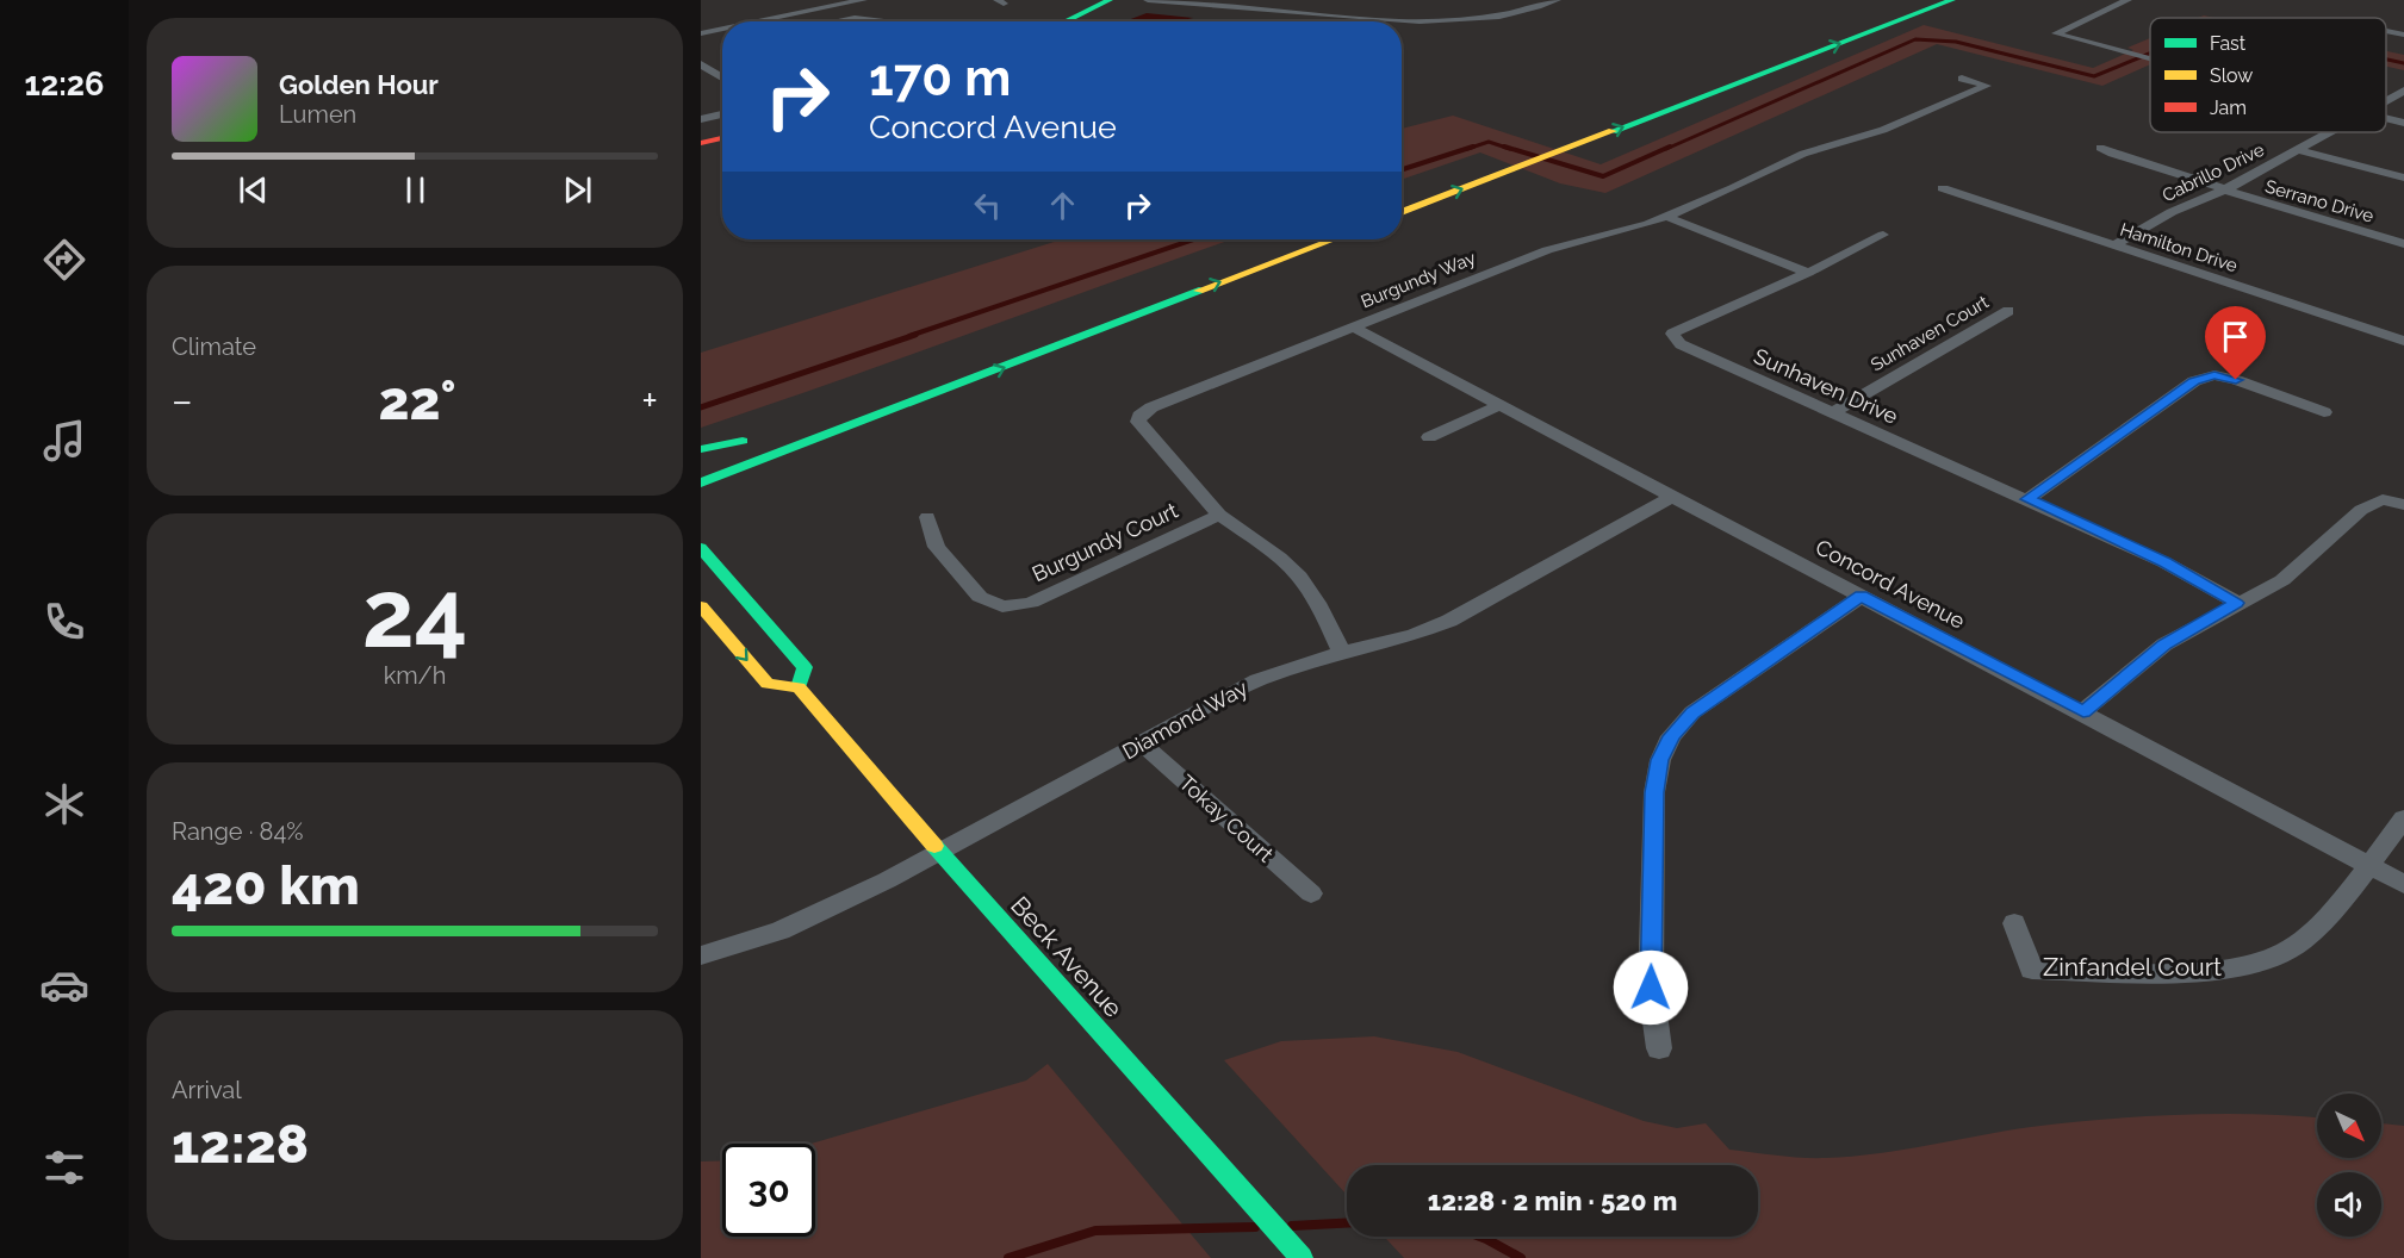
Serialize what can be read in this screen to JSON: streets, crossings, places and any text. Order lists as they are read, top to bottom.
{
  "streets": {
    "main road": ["Beck Avenue"],
    "street": [
      "Cabrillo Drive",
      "Serrano Drive",
      "Hamilton Drive",
      "Burgundy Way",
      "Sunhaven Court",
      "Sunhaven Drive",
      "Burgundy Court",
      "Concord Avenue",
      "Diamond Way",
      "Tokay Court",
      "Zinfandel Court"
    ]
  },
  "crossings": [
    ["Cabrillo Drive", "Serrano Drive"],
    ["Cabrillo Drive", "Hamilton Drive"],
    ["Burgundy Way", "Burgundy Court"],
    ["Burgundy Way", "Concord Avenue"],
    ["Burgundy Way", "Diamond Way"],
    ["Sunhaven Court", "Sunhaven Drive"],
    ["Concord Avenue", "Diamond Way"],
    ["Concord Avenue", "Zinfandel Court"],
    ["Diamond Way", "Tokay Court"],
    ["Diamond Way", "Beck Avenue"]
  ],
  "legend": ["Fast", "Slow", "Jam"],
  "north": "bottom right",
  "page": {
    "tabs": "12:26",
    "turn": ["170 m", "Concord Avenue"],
    "song": ["Golden Hour", "Lumen"],
    "tile": [
      "Climate",
      ["24", "km/h"],
      ["Range · 84%", "420 km"],
      ["Arrival", "12:28"]
    ],
    "heat": ["−", "22°", "+"],
    "limit": "30",
    "trip": "12:28 · 2 min · 520 m"
  }
}
